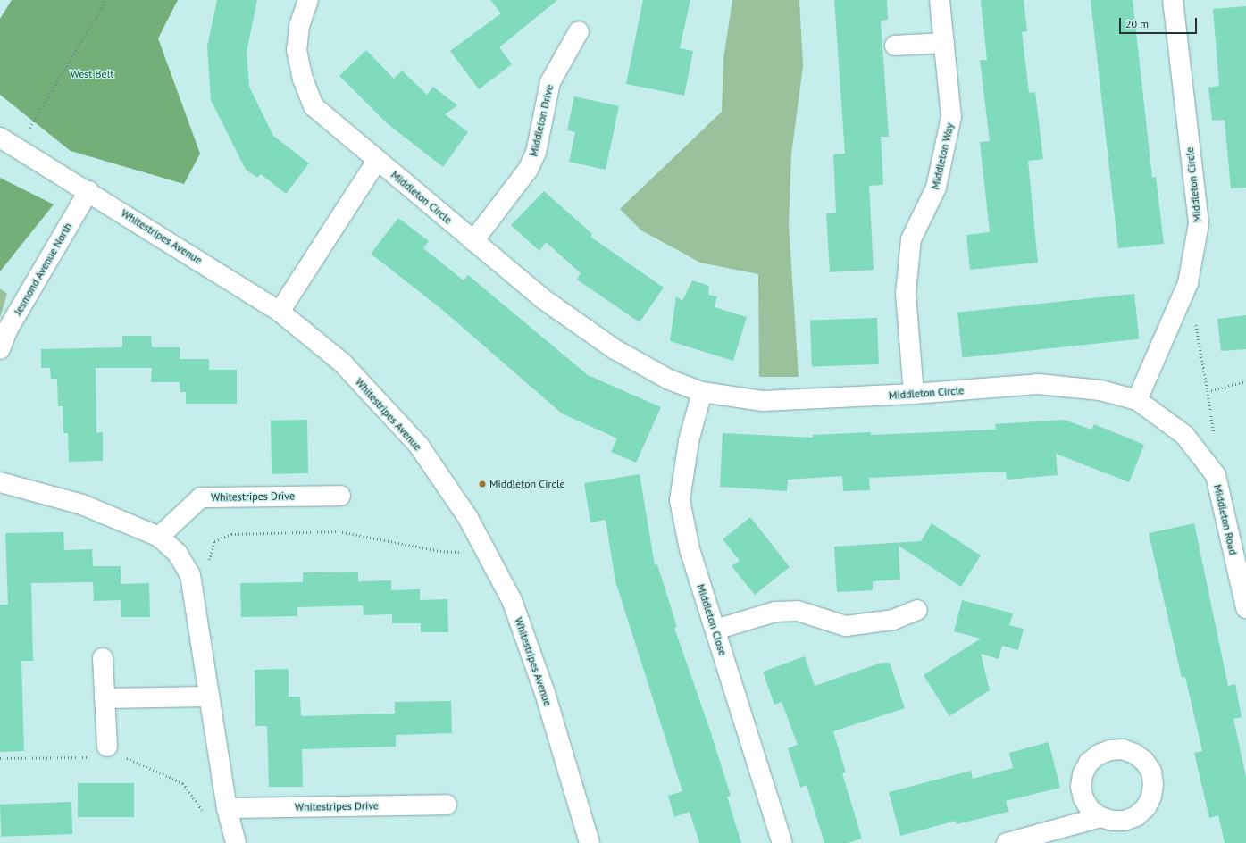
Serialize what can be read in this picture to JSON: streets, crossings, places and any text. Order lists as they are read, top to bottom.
{
  "streets": {
    "street": [
      "Middleton Drive",
      "Middleton Way",
      "Middleton Circle",
      "Whitestripes Avenue",
      "Jesmond Avenue North",
      "Whitestripes Drive",
      "Middleton Road",
      "Middleton Close"
    ]
  },
  "crossings": [
    ["Middleton Drive", "Middleton Circle"],
    ["Middleton Way", "Middleton Circle"],
    ["Middleton Circle", "Middleton Road"],
    ["Middleton Circle", "Middleton Close"],
    ["Whitestripes Avenue", "Jesmond Avenue North"]
  ],
  "parks": ["West Belt"],
  "places": ["Middleton Circle"],
  "scale_bar": "20 m"
}
